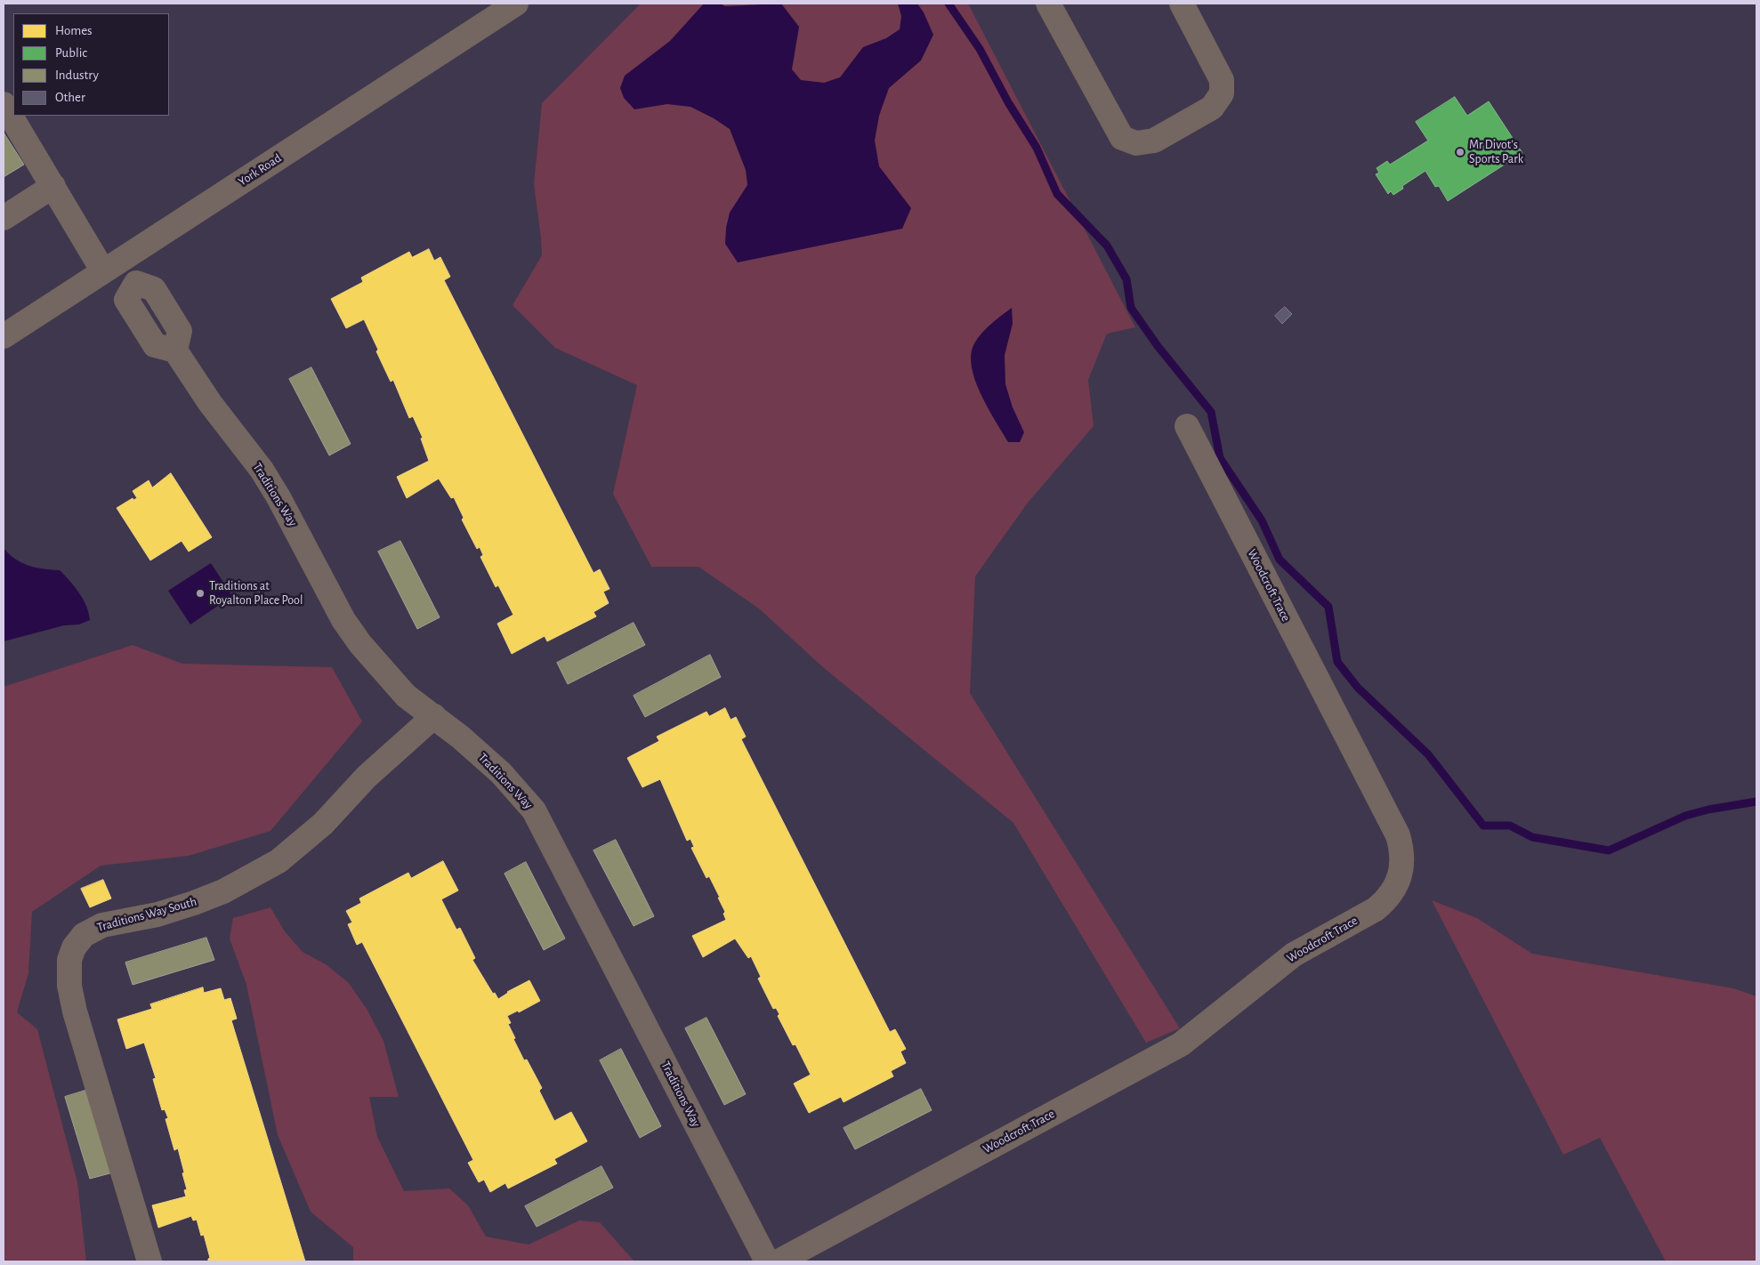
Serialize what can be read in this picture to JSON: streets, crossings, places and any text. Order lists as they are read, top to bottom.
{
  "streets": {
    "street": [
      "York Road",
      "Traditions Way",
      "Woodcroft Trace",
      "Traditions Way South"
    ]
  },
  "crossings": [
    ["York Road", "Traditions Way"],
    ["Traditions Way", "Traditions Way South"]
  ],
  "places": ["Mr Divot's Sports Park", "Traditions at Royalton Place Pool"],
  "legend": [
    "Homes",
    "Public",
    "Industry",
    "Other"
  ]
}
